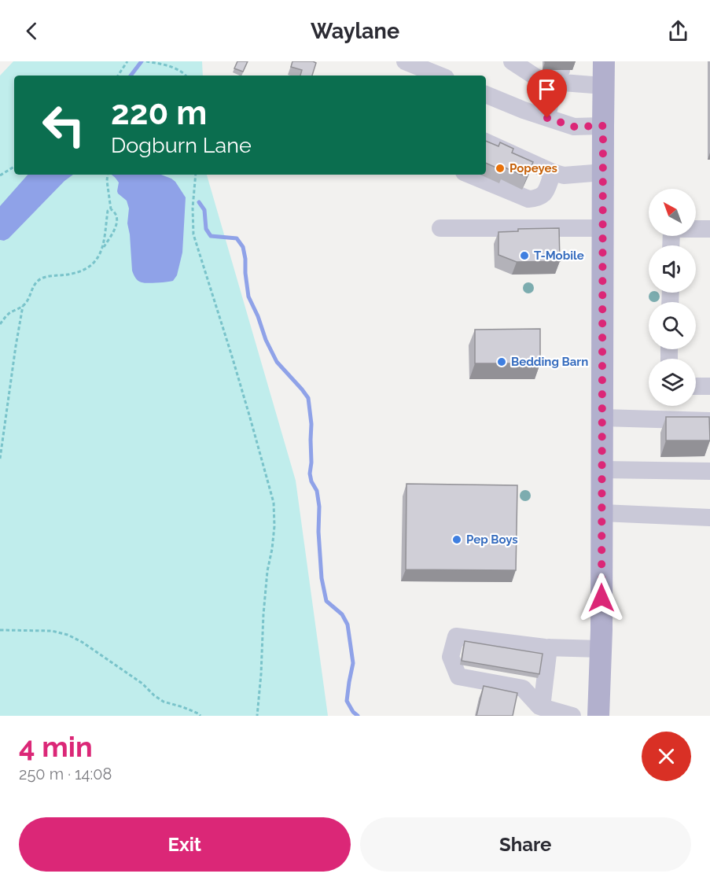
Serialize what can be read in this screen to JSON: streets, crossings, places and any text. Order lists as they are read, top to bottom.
{
  "places": [
    "Popeyes",
    "T-Mobile",
    "Bedding Barn",
    "Pep Boys"
  ],
  "north": "top left",
  "page": {
    "header": "Waylane",
    "turn": ["220 m", "Dogburn Lane"],
    "heading": ["4 min", "250 m · 14:08"],
    "buttons": ["Exit", "Share"]
  }
}
